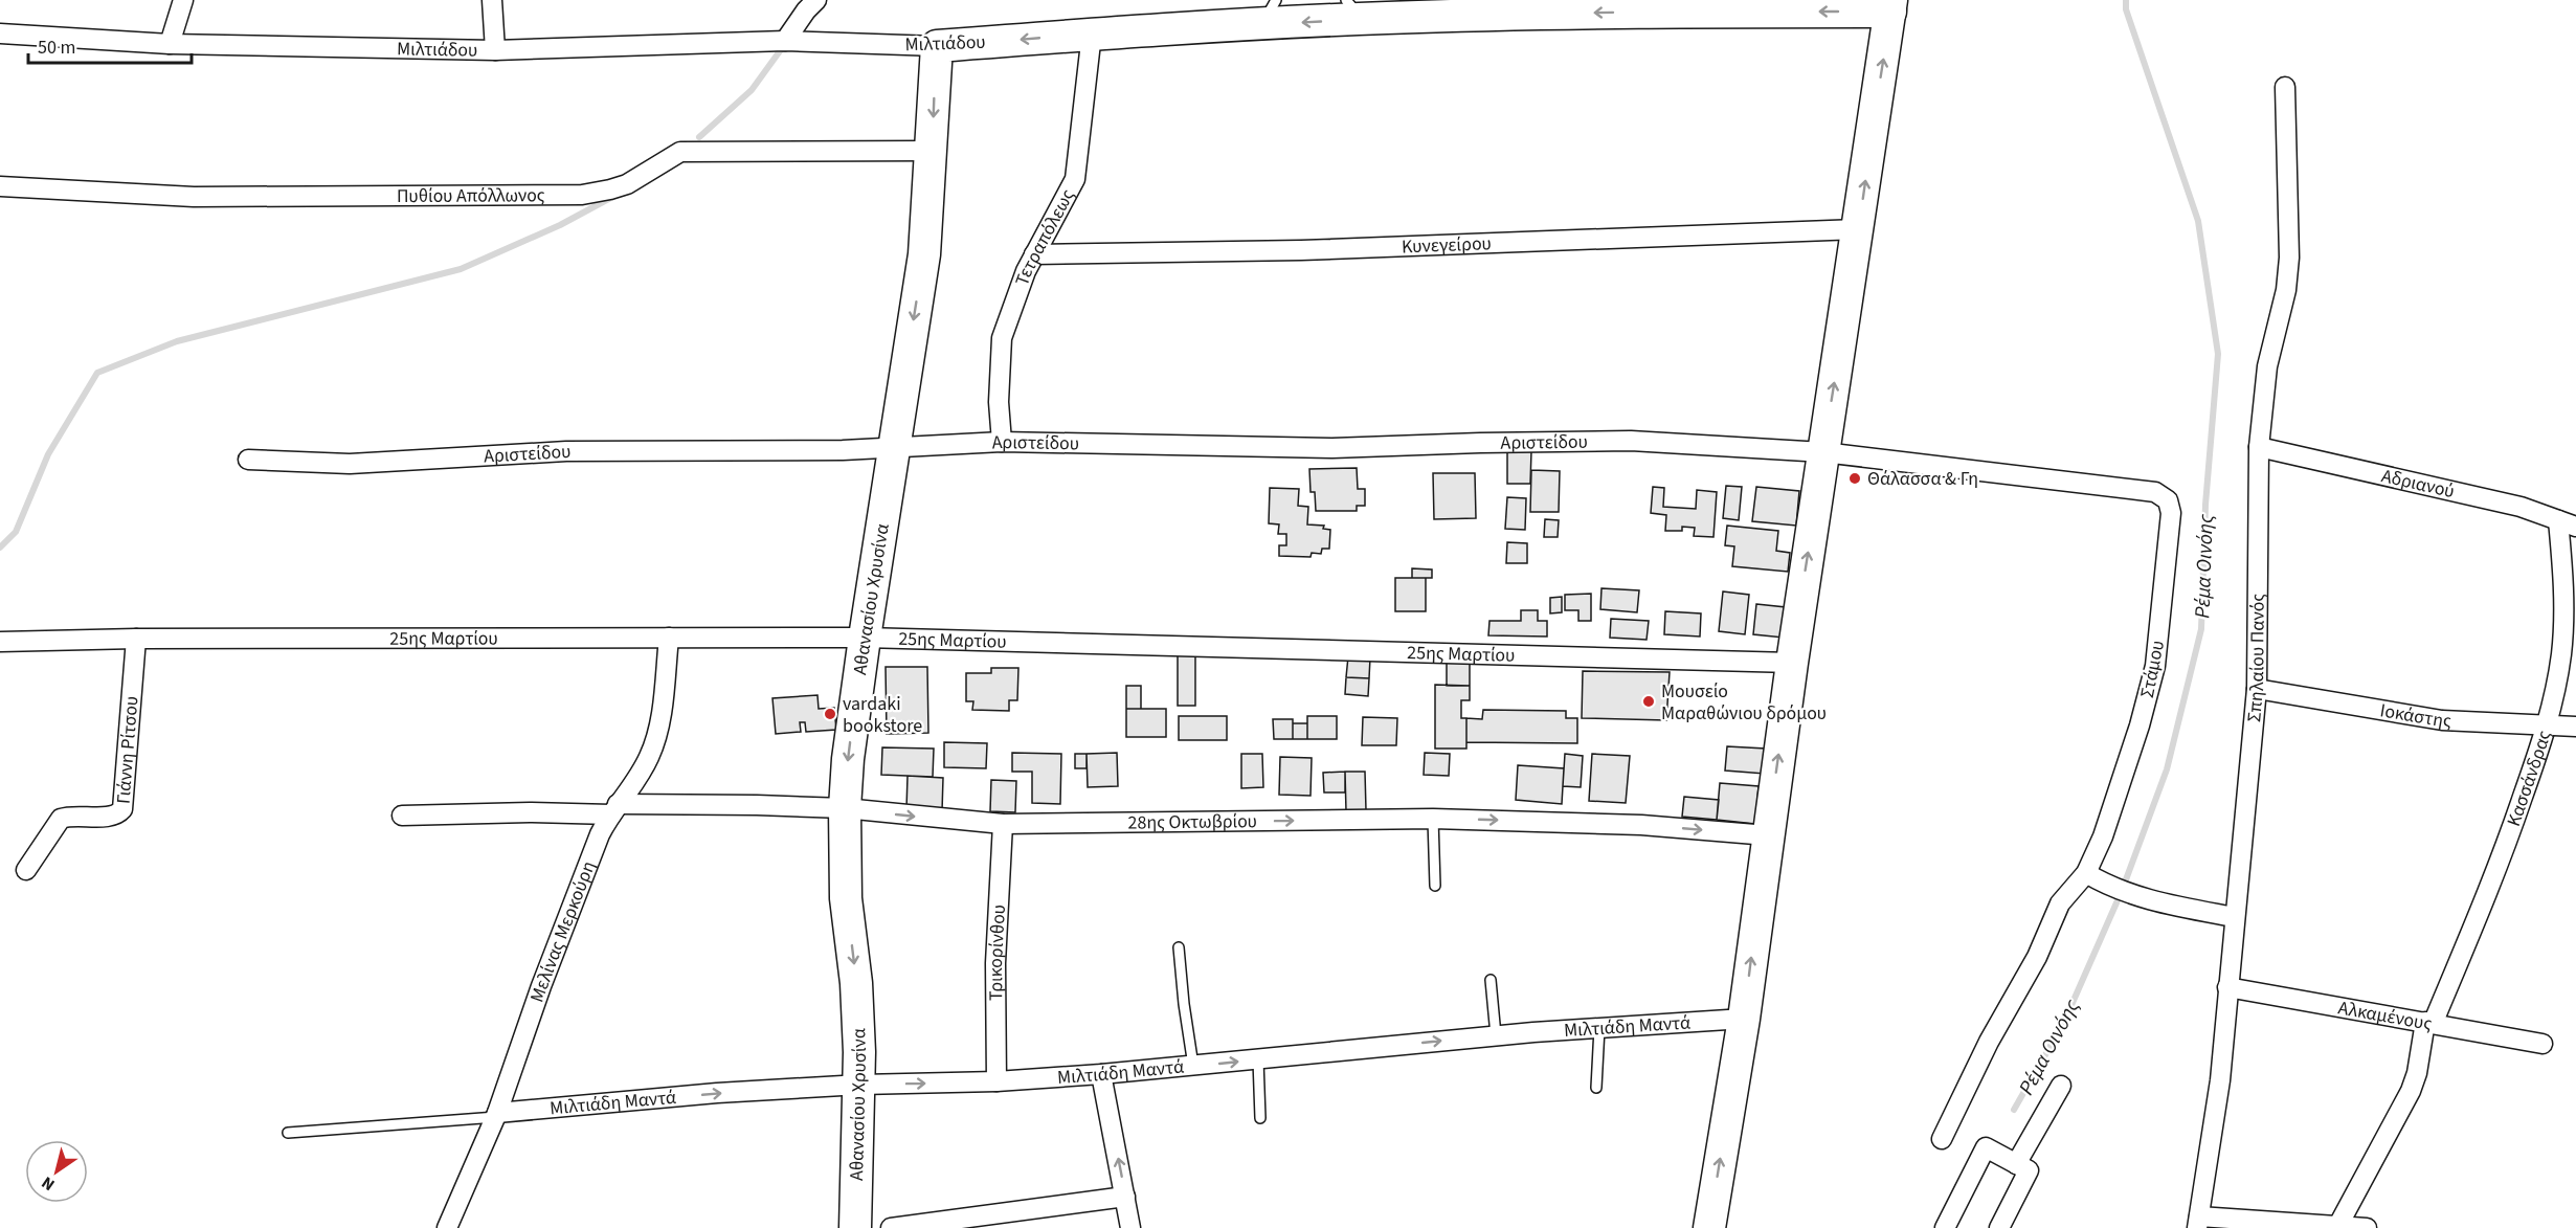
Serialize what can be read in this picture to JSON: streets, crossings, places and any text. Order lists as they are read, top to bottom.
{
  "streets": {
    "main road": ["Μιλτιάδου", "Αθανασίου Χρυσίνα"],
    "street": [
      "Πυθίου Απόλλωνος",
      "Τετραπόλεως",
      "Κυνεγείρου",
      "Αριστείδου",
      "Αδριανού",
      "25ης Μαρτίου",
      "Σπηλαίου Πανός",
      "Στάμου",
      "Ιοκάστης",
      "Γιάννη Ρίτσου",
      "Κασσάνδρας",
      "28ης Οκτωβρίου",
      "Μελίνας Μερκούρη",
      "Τρικορίνθου",
      "Αλκαμένους",
      "Μιλτιάδη Μαντά"
    ]
  },
  "crossings": [
    ["Μιλτιάδου", "Τετραπόλεως"],
    ["Μιλτιάδου", "Αθανασίου Χρυσίνα"],
    ["Πυθίου Απόλλωνος", "Αθανασίου Χρυσίνα"],
    ["Τετραπόλεως", "Κυνεγείρου"],
    ["Τετραπόλεως", "Αριστείδου"],
    ["Αριστείδου", "Αθανασίου Χρυσίνα"],
    ["Αριστείδου", "Στάμου"],
    ["Αδριανού", "Σπηλαίου Πανός"],
    ["Αδριανού", "Κασσάνδρας"],
    ["Αθανασίου Χρυσίνα", "25ης Μαρτίου"],
    ["Αθανασίου Χρυσίνα", "28ης Οκτωβρίου"],
    ["Αθανασίου Χρυσίνα", "Μιλτιάδη Μαντά"],
    ["25ης Μαρτίου", "Γιάννη Ρίτσου"],
    ["25ης Μαρτίου", "Μελίνας Μερκούρη"],
    ["Σπηλαίου Πανός", "Ιοκάστης"],
    ["Σπηλαίου Πανός", "Αλκαμένους"],
    ["Ιοκάστης", "Κασσάνδρας"],
    ["Κασσάνδρας", "Αλκαμένους"],
    ["28ης Οκτωβρίου", "Μελίνας Μερκούρη"],
    ["28ης Οκτωβρίου", "Τρικορίνθου"],
    ["Μελίνας Μερκούρη", "Μιλτιάδη Μαντά"],
    ["Τρικορίνθου", "Μιλτιάδη Μαντά"]
  ],
  "one_way": [
    "Μιλτιάδου",
    "Αθανασίου Χρυσίνα",
    "28ης Οκτωβρίου",
    "Μιλτιάδη Μαντά"
  ],
  "water": ["Ρέμα Οινόης"],
  "places": ["Θάλασσα & Γη", "Μουσείο Μαραθώνιου δρόμου", "vardaki bookstore"],
  "scale_bar": "50 m",
  "north": "bottom left"
}
